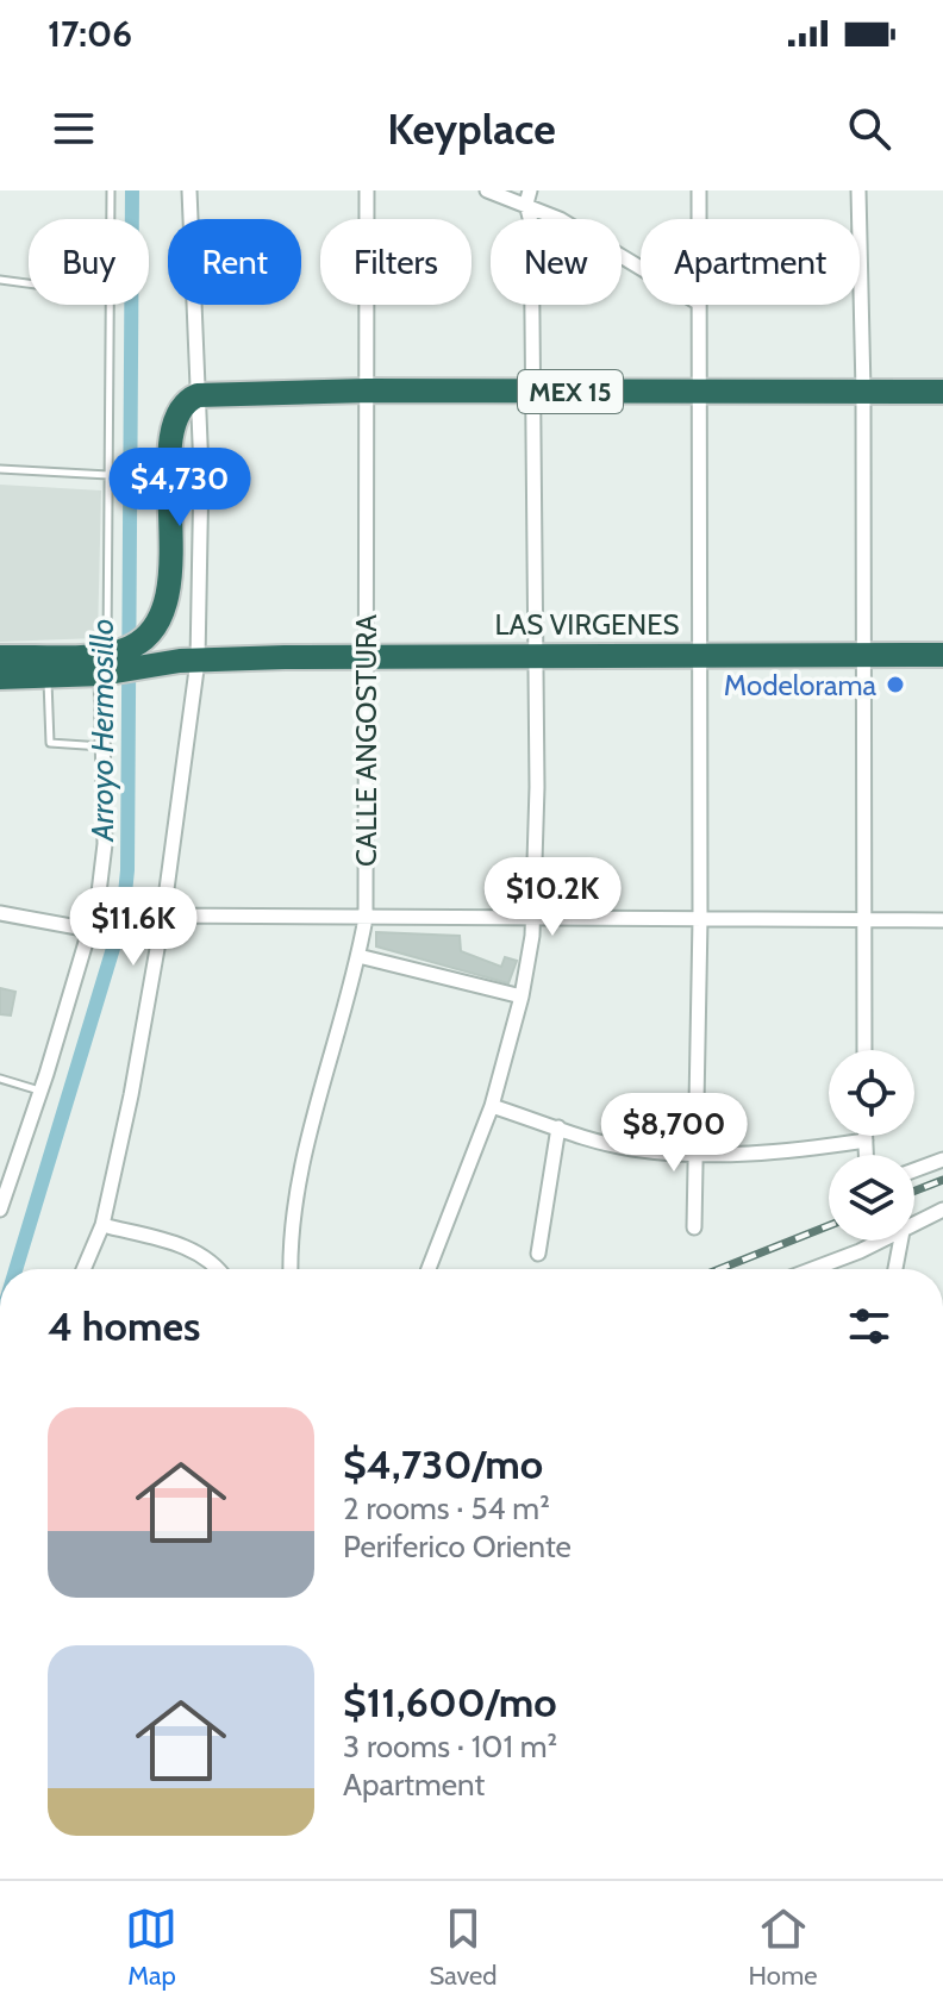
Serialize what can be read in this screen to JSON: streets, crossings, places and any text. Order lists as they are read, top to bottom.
{
  "streets": {
    "highway": ["MEX 15", "LAS VIRGENES"],
    "street": ["CALLE ANGOSTURA"]
  },
  "crossings": [
    ["MEX 15", "CALLE ANGOSTURA"],
    ["LAS VIRGENES", "CALLE ANGOSTURA"]
  ],
  "water": ["Arroyo Hermosillo"],
  "places": ["Modelorama"],
  "page": {
    "status": "17:06",
    "header": "Keyplace",
    "chip": [
      "Buy",
      "Rent",
      "Filters",
      "New",
      "Apartment"
    ],
    "price": [
      "$4,730",
      "$10.2K",
      "$11.6K",
      "$8,700"
    ],
    "heading": "4 homes",
    "list": [
      {
        "name": "$4,730/mo",
        "note": "2 rooms · 54 m² · Periferico Oriente"
      },
      {
        "name": "$11,600/mo",
        "note": "3 rooms · 101 m² · Apartment"
      }
    ],
    "tabs": ["Map", "Saved", "Home"]
  }
}
